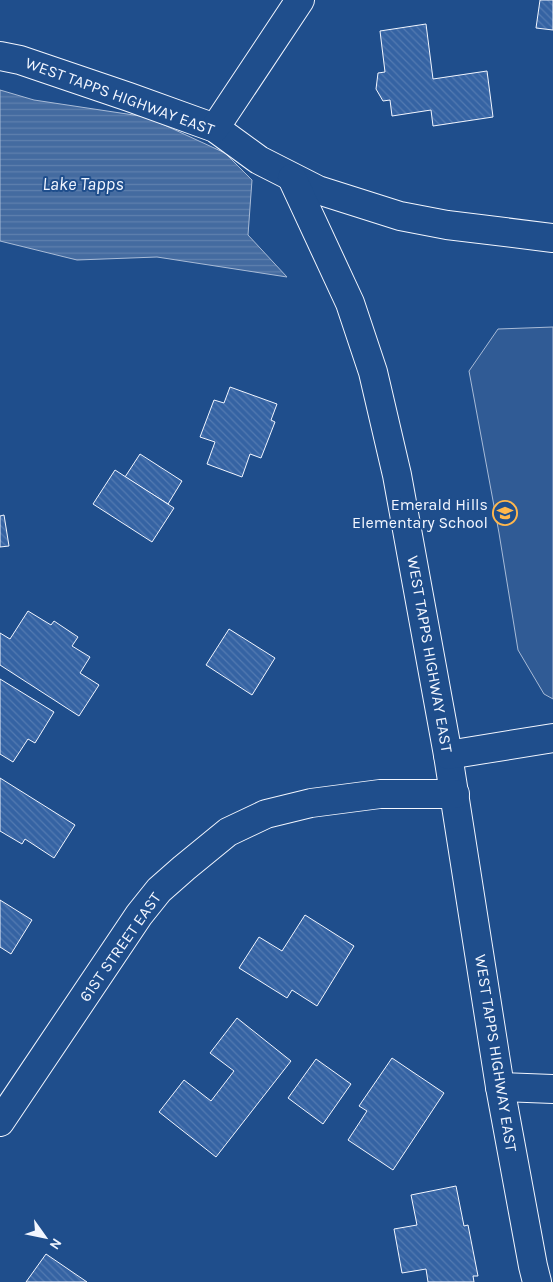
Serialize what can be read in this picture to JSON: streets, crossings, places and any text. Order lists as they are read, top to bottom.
{
  "streets": {
    "street": ["WEST TAPPS HIGHWAY EAST", "61ST STREET EAST"]
  },
  "crossings": [
    ["WEST TAPPS HIGHWAY EAST", "61ST STREET EAST"]
  ],
  "water": ["Lake Tapps"],
  "places": {
    "school or university": ["Emerald Hills Elementary School"]
  },
  "north": "bottom right"
}
